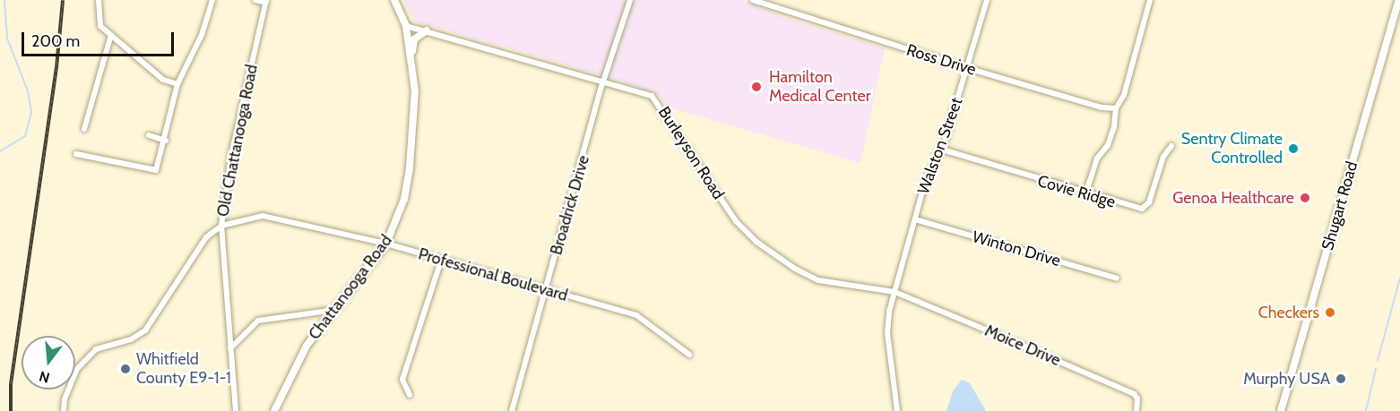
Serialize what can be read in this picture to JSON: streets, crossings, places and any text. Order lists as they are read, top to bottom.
{
  "streets": {
    "main road": ["Shugart Road", "Chattanooga Road"],
    "street": [
      "Ross Drive",
      "Old Chattanooga Road",
      "Walston Street",
      "Burleyson Road",
      "Covie Ridge",
      "Broadrick Drive",
      "Winton Drive",
      "Professional Boulevard",
      "Moice Drive"
    ]
  },
  "crossings": [
    ["Ross Drive", "Walston Street"],
    ["Old Chattanooga Road", "Professional Boulevard"],
    ["Walston Street", "Burleyson Road"],
    ["Walston Street", "Covie Ridge"],
    ["Walston Street", "Winton Drive"],
    ["Walston Street", "Moice Drive"],
    ["Burleyson Road", "Broadrick Drive"],
    ["Burleyson Road", "Chattanooga Road"],
    ["Burleyson Road", "Moice Drive"],
    ["Broadrick Drive", "Professional Boulevard"],
    ["Professional Boulevard", "Chattanooga Road"]
  ],
  "places": [
    "Hamilton Medical Center",
    "Sentry Climate Controlled",
    "Genoa Healthcare",
    "Checkers",
    "Whitfield County E9-1-1",
    "Murphy USA"
  ],
  "scale_bar": "200 m",
  "north": "bottom"
}
